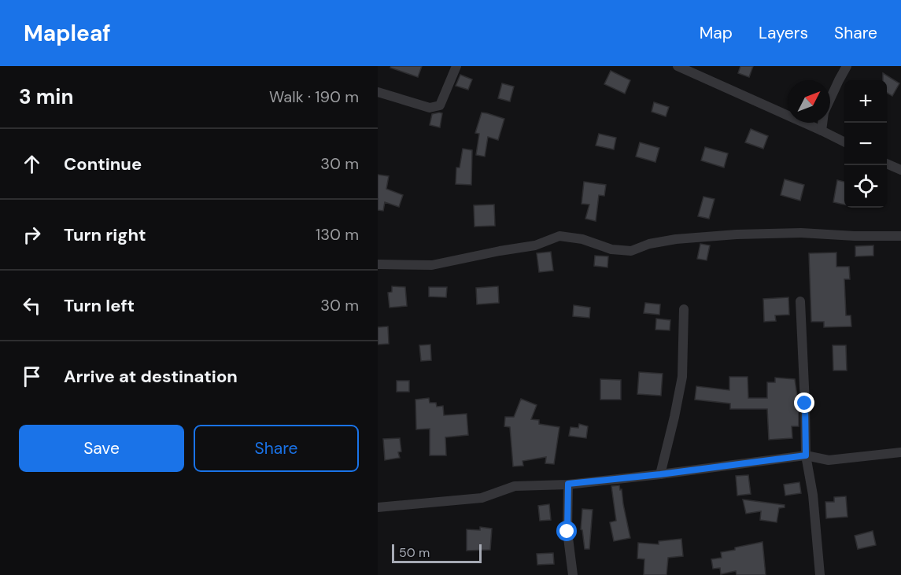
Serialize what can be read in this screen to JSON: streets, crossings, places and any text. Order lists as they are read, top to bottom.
{
  "scale_bar": "50 m",
  "north": "top right",
  "page": {
    "header": "Mapleaf",
    "nav": ["Map", "Layers", "Share"],
    "heading": ["3 min", "Walk · 190 m"],
    "map_buttons": ["+", "−"],
    "list": [
      ["Continue", "30 m"],
      ["Turn right", "130 m"],
      ["Turn left", "30 m"],
      "Arrive at destination"
    ],
    "buttons": ["Save", "Share"],
    "scale": "50 m"
  }
}
